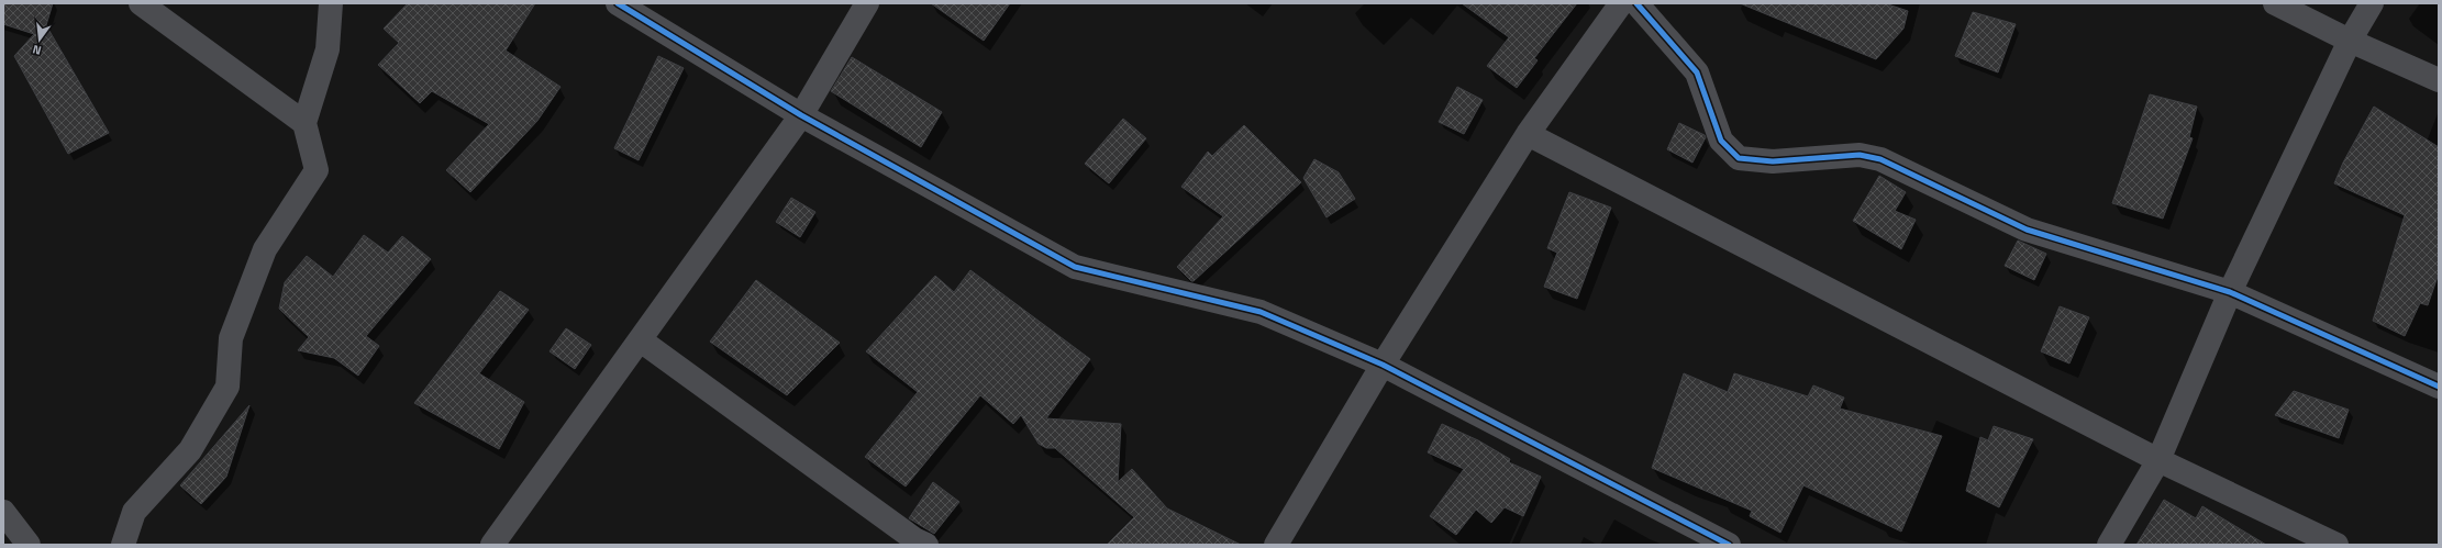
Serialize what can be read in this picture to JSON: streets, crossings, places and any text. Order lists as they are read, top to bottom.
{
  "north": "bottom"
}
